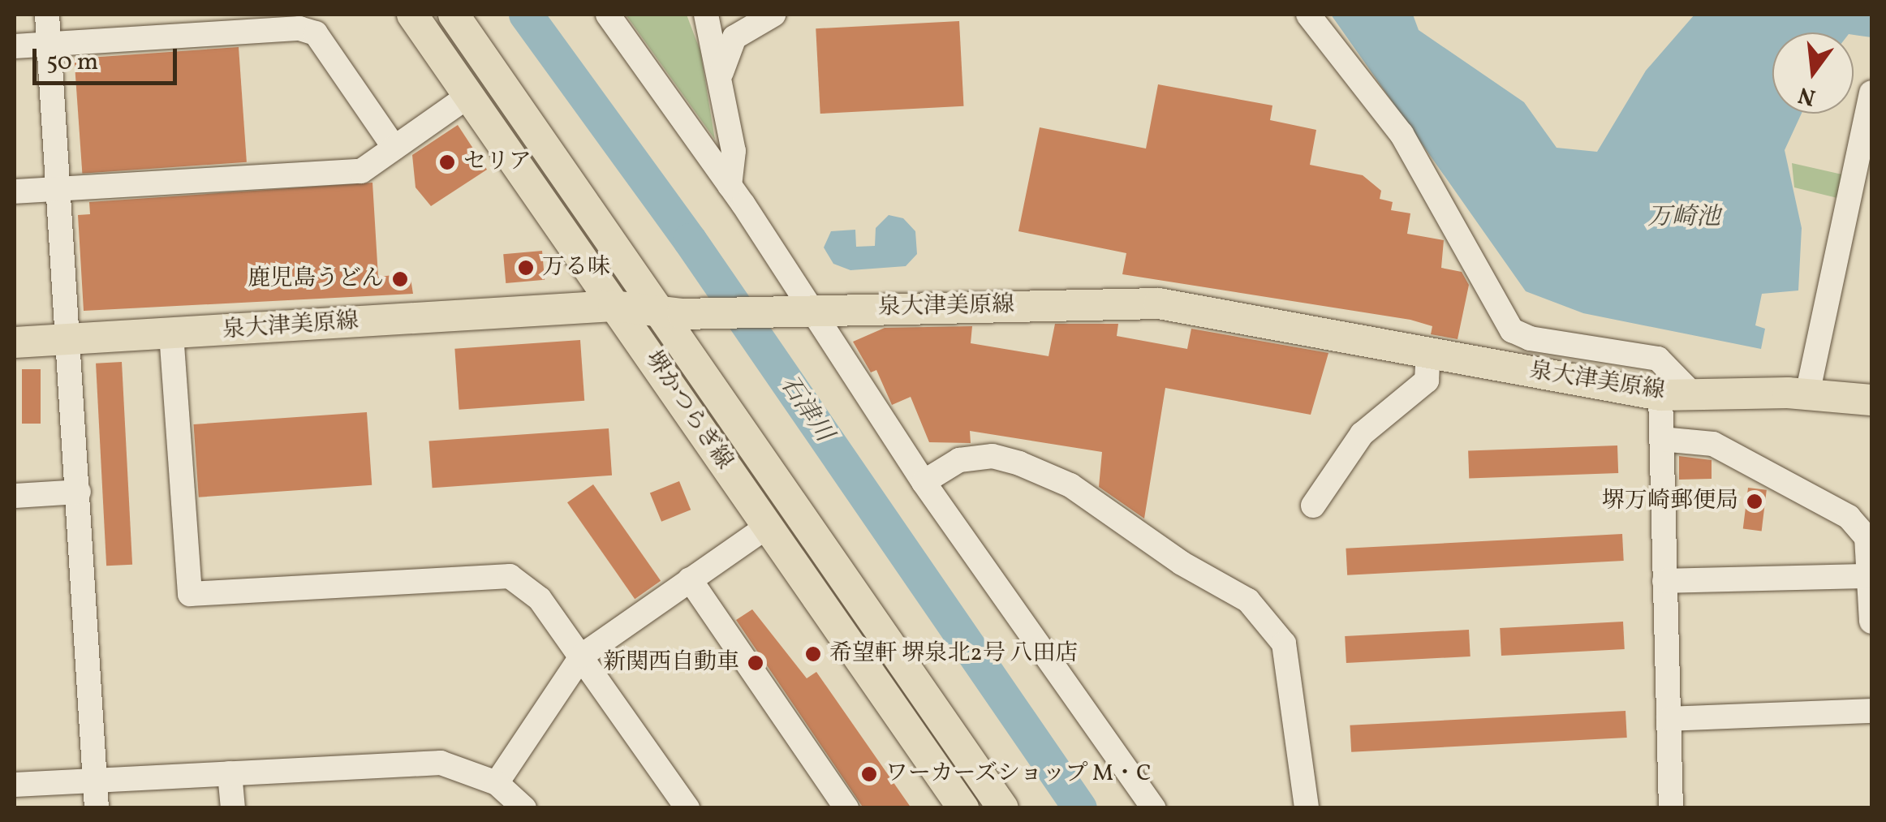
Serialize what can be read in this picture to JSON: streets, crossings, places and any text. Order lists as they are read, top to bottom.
{
  "streets": {
    "main road": ["泉大津美原線", "堺かつらぎ線"]
  },
  "crossings": [
    ["泉大津美原線", "堺かつらぎ線"]
  ],
  "water": ["万崎池", "石津川"],
  "places": [
    "セリア",
    "万る味",
    "鹿児島うどん",
    "堺万崎郵便局",
    "希望軒 堺泉北2号 八田店",
    "新関西自動車",
    "ワーカーズショップ M・C"
  ],
  "scale_bar": "50 m",
  "north": "bottom"
}
